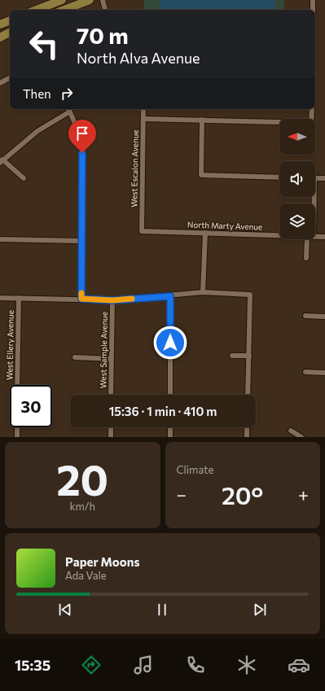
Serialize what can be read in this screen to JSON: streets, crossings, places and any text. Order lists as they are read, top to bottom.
{
  "streets": {
    "street": [
      "West Escalon Avenue",
      "North Marty Avenue",
      "West Ellery Avenue",
      "West Sample Avenue"
    ]
  },
  "crossings": [
    ["West Escalon Avenue", "North Marty Avenue"]
  ],
  "north": "left",
  "page": {
    "turn": ["70 m", "North Alva Avenue"],
    "then": "Then",
    "limit": "30",
    "trip": "15:36 · 1 min · 410 m",
    "tile": [
      ["20", "km/h"],
      "Climate"
    ],
    "heat": ["−", "20°", "+"],
    "song": ["Paper Moons", "Ada Vale"],
    "tabs": "15:35"
  }
}
